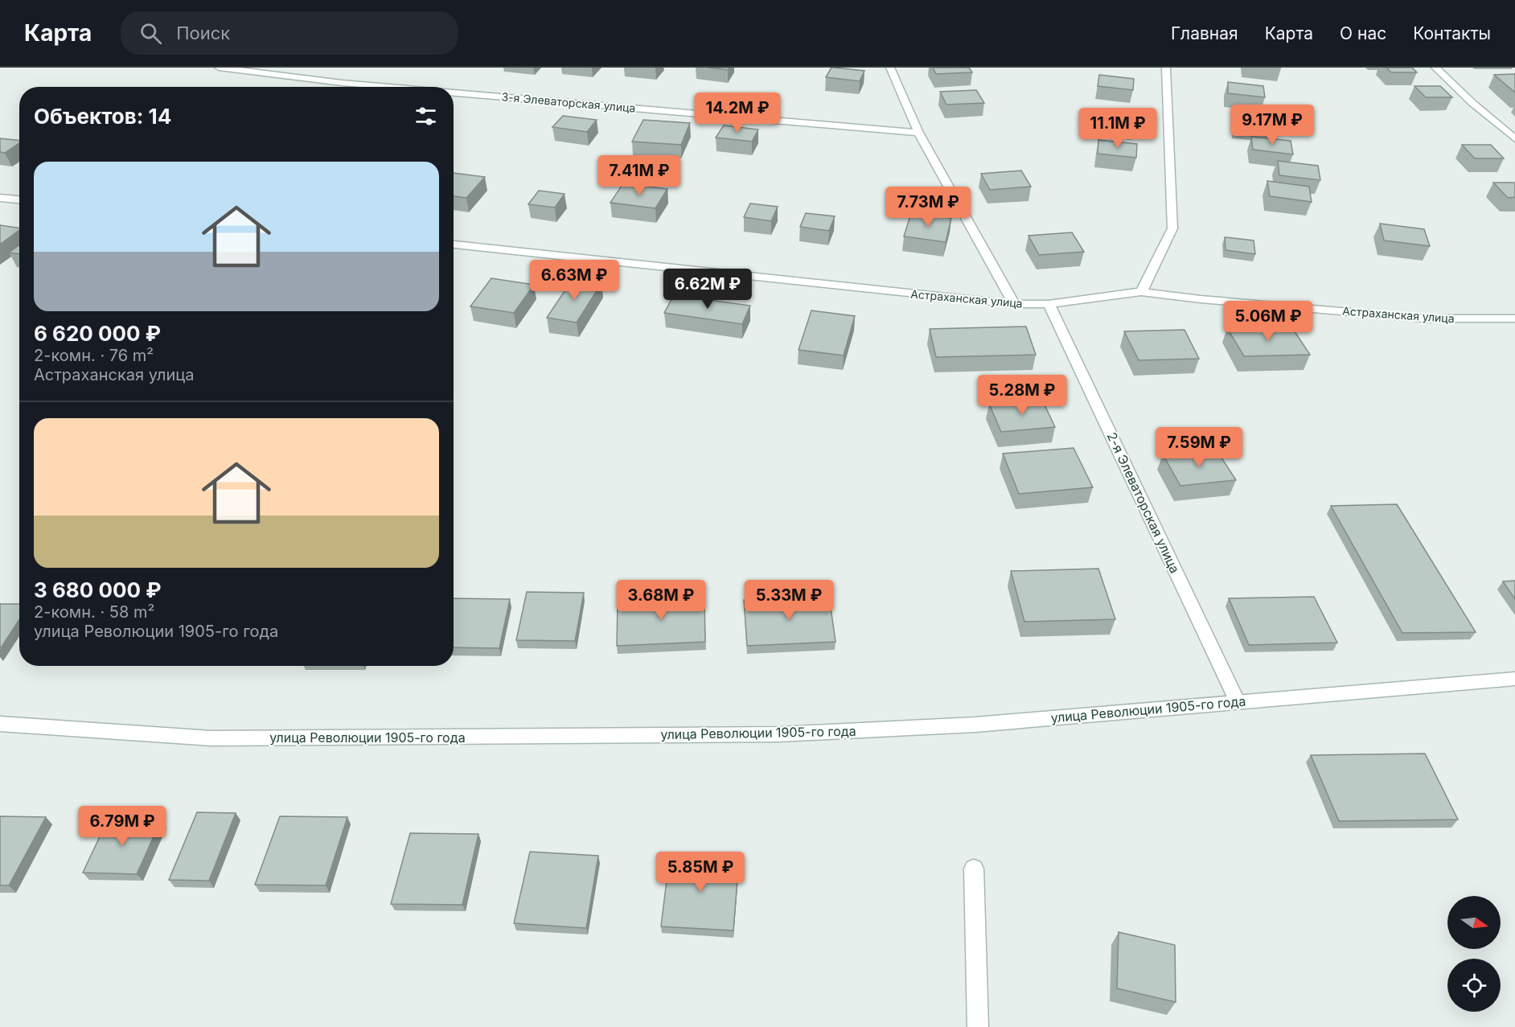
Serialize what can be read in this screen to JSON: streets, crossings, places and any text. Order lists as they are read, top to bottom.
{
  "streets": {
    "street": [
      "3-я Элеваторская улица",
      "Астраханская улица",
      "2-я Элеваторская улица",
      "улица Революции 1905-го года"
    ]
  },
  "crossings": [
    ["Астраханская улица", "2-я Элеваторская улица"],
    ["2-я Элеваторская улица", "улица Революции 1905-го года"]
  ],
  "north": "right",
  "page": {
    "header": "Карта",
    "search": "Поиск",
    "nav": [
      "Главная",
      "Карта",
      "О нас",
      "Контакты"
    ],
    "heading": "Объектов: 14",
    "price": [
      "14.2M ₽",
      "9.17M ₽",
      "11.1M ₽",
      "7.41M ₽",
      "7.73M ₽",
      "6.63M ₽",
      "6.62M ₽",
      "5.06M ₽",
      "5.28M ₽",
      "7.59M ₽",
      "3.68M ₽",
      "5.33M ₽",
      "6.79M ₽",
      "5.85M ₽"
    ],
    "list": [
      {
        "name": "6 620 000 ₽",
        "note": "2-комн. · 76 m² · Астраханская улица"
      },
      {
        "name": "3 680 000 ₽",
        "note": "2-комн. · 58 m² · улица Революции 1905-го года"
      }
    ]
  }
}
